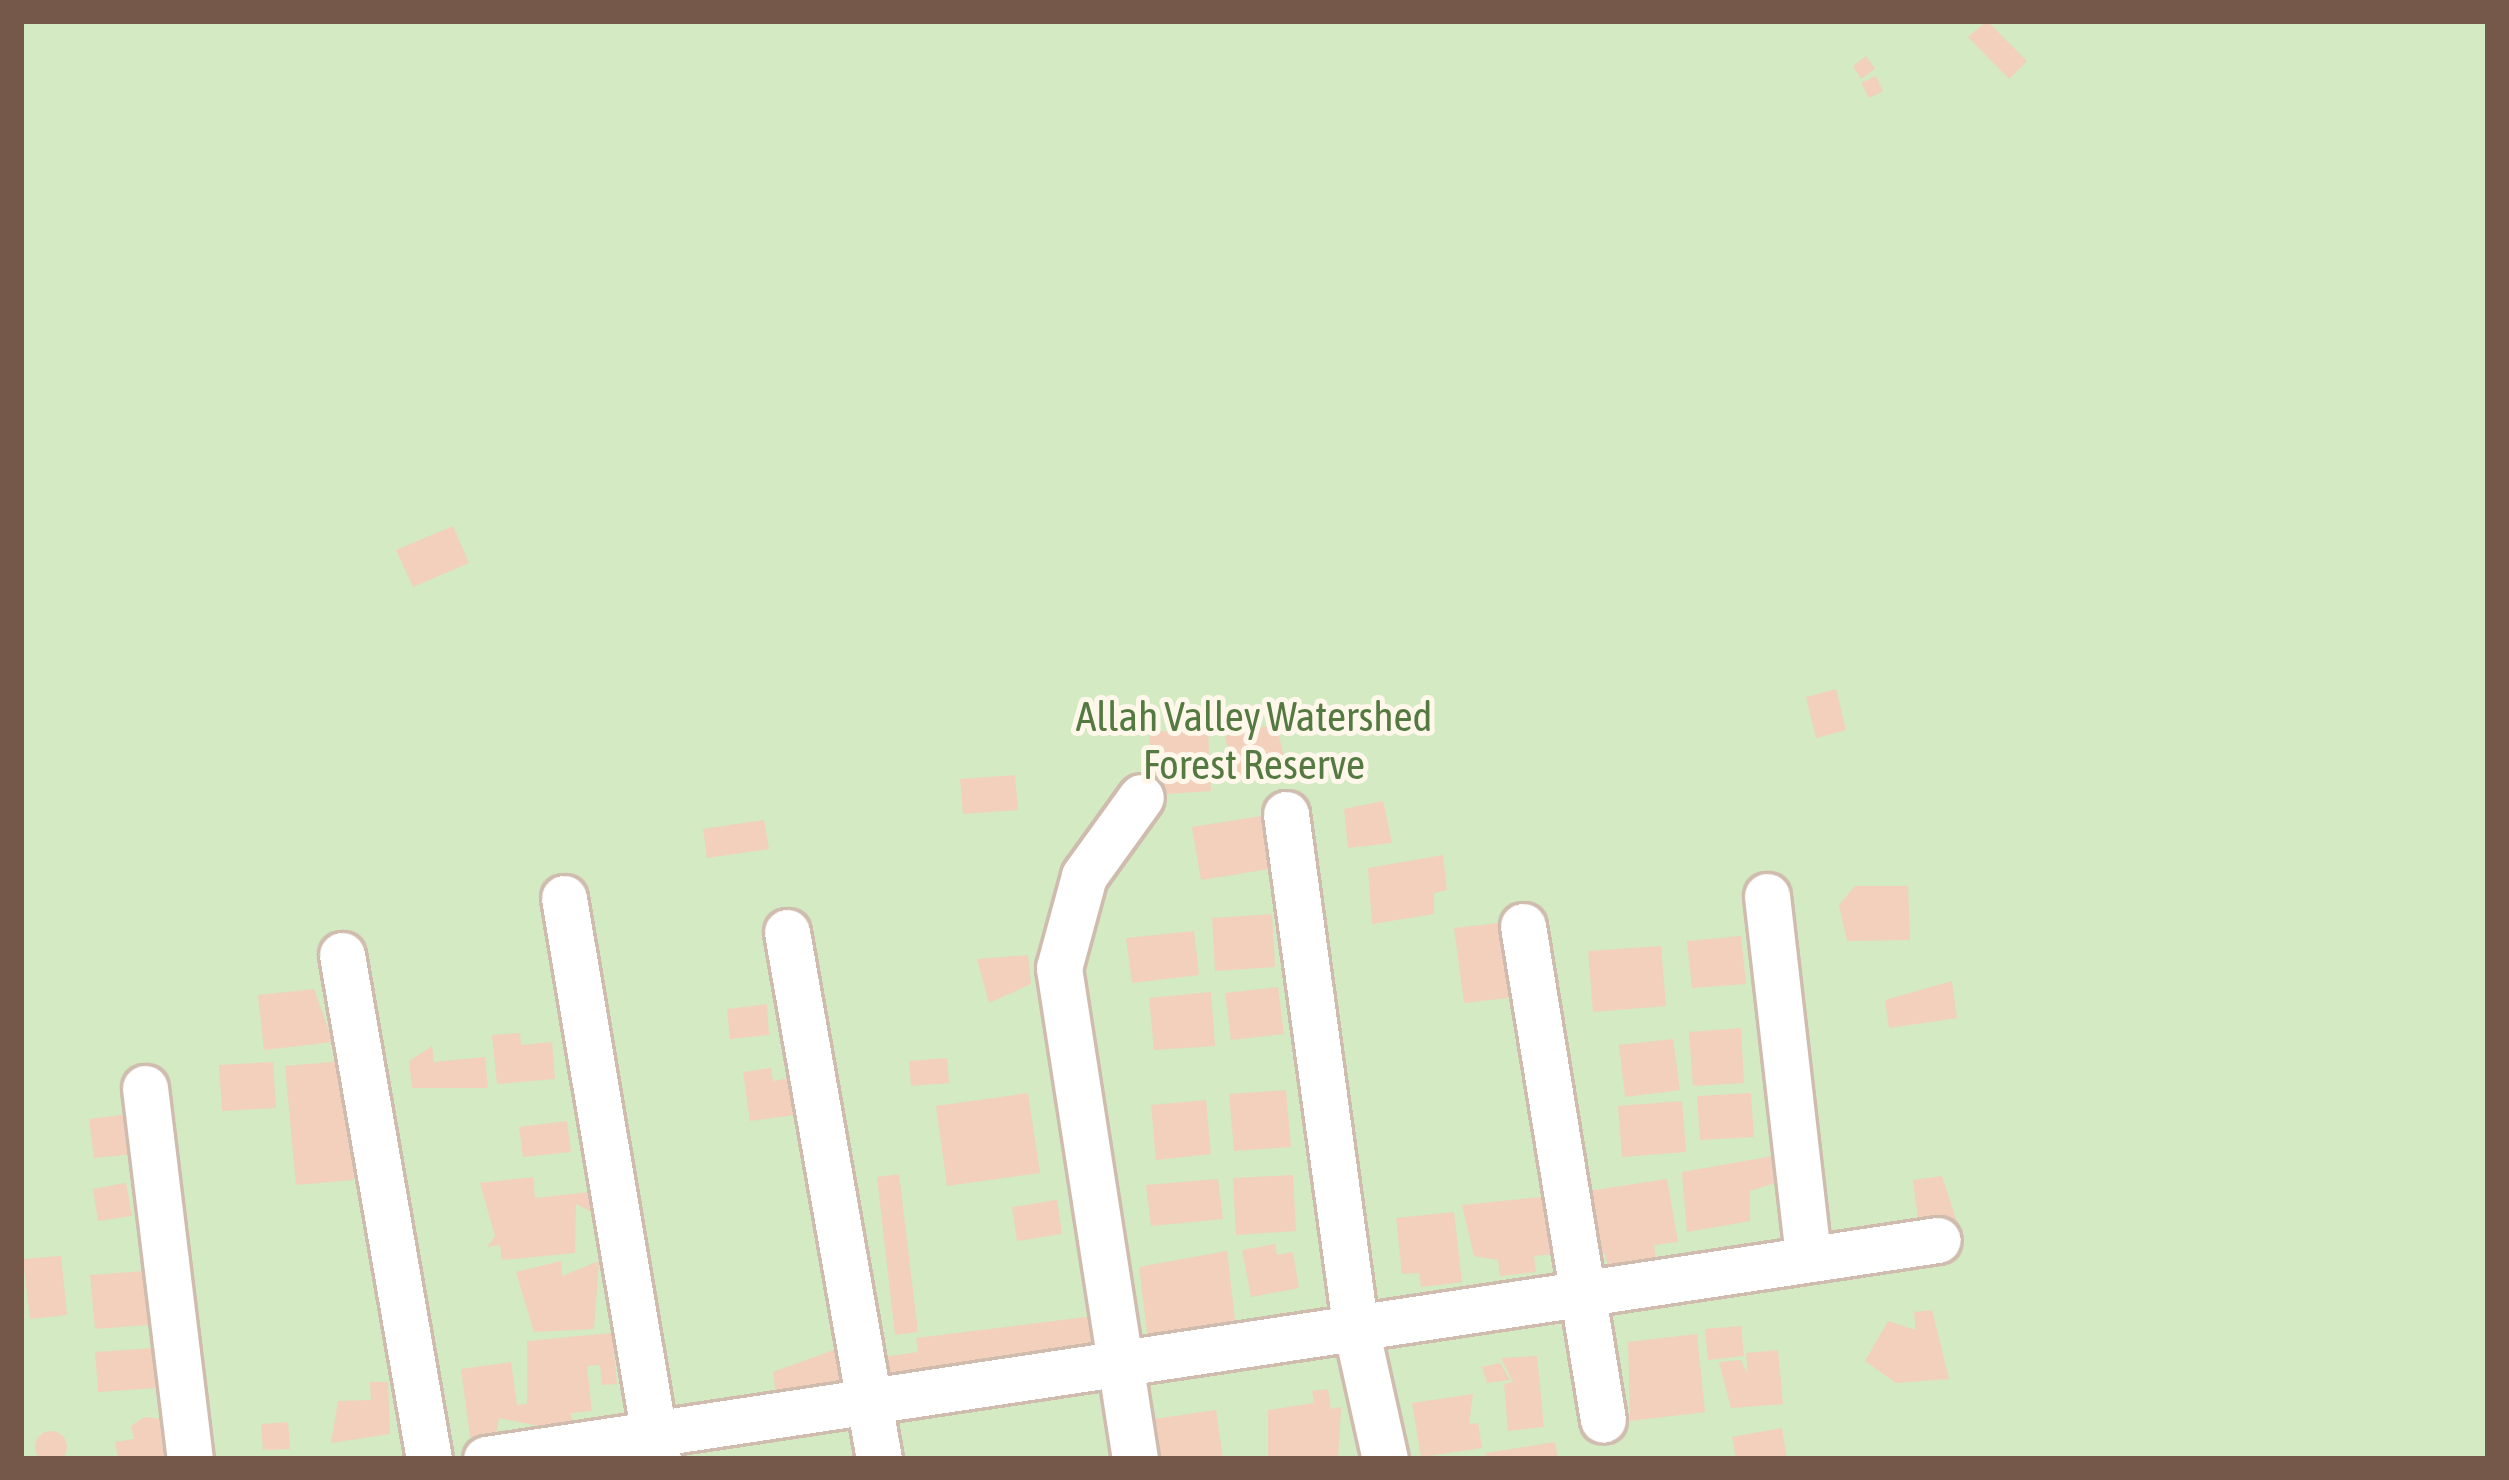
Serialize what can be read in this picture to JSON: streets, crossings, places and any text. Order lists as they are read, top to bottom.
{
  "parks": ["Allah Valley Watershed Forest Reserve"]
}
